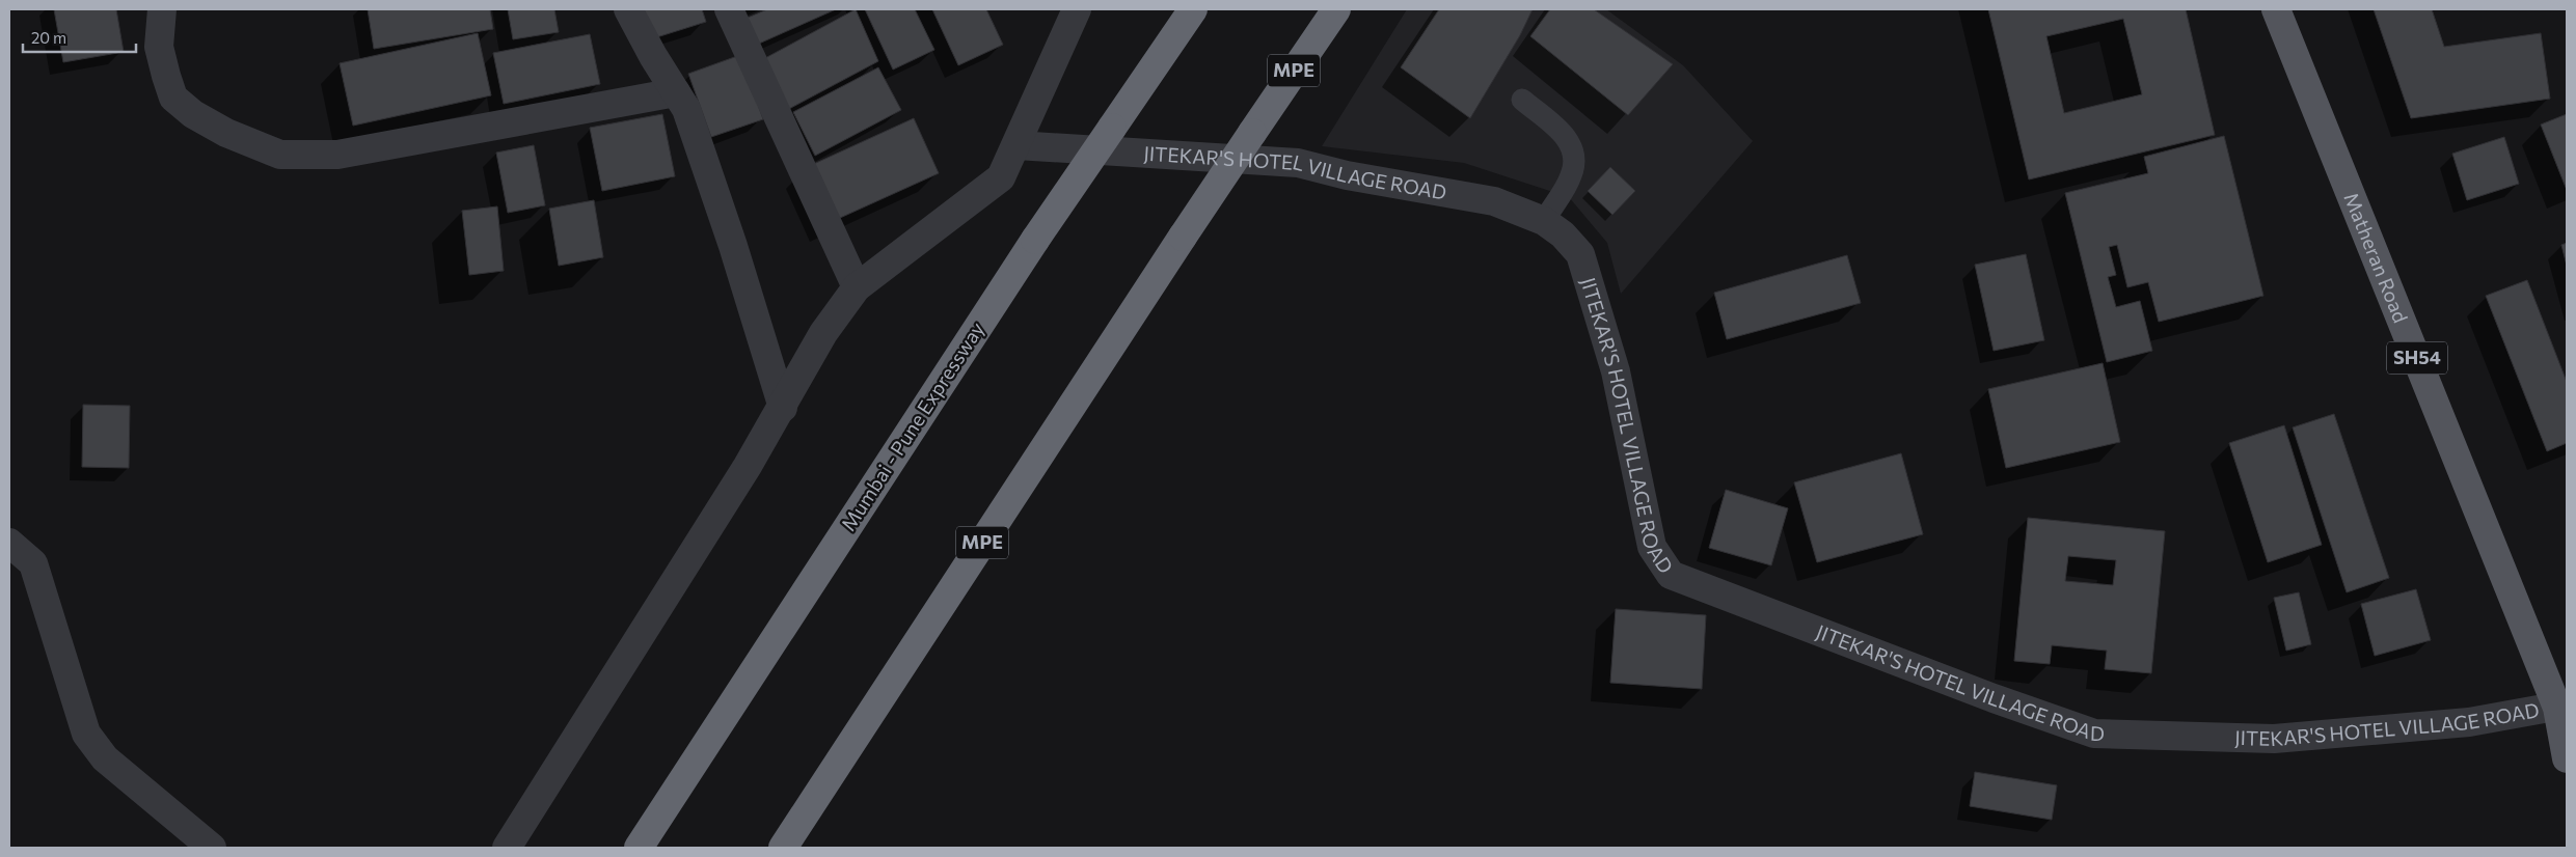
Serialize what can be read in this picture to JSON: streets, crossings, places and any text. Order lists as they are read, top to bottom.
{
  "streets": {
    "highway": ["MPE", "Mumbai - Pune Expressway"],
    "main road": ["Matheran Road", "SH54"],
    "street": ["JITEKAR'S HOTEL VILLAGE ROAD"]
  },
  "crossings": [
    ["JITEKAR'S HOTEL VILLAGE ROAD", "Matheran Road"]
  ],
  "scale_bar": "20 m"
}
